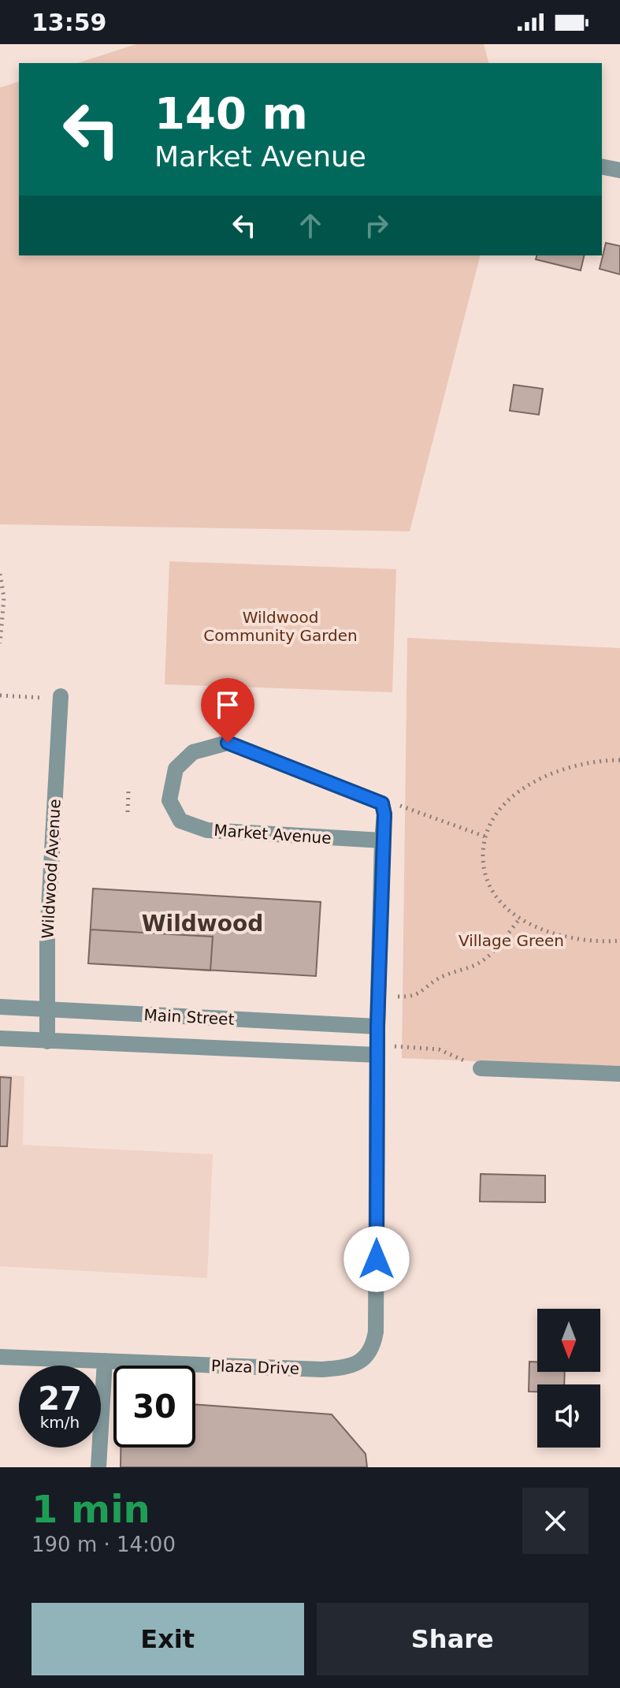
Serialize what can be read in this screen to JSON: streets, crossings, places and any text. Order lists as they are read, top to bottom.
{
  "streets": {
    "street": [
      "Market Avenue",
      "Wildwood Avenue",
      "Main Street",
      "Plaza Drive"
    ]
  },
  "crossings": [
    ["Wildwood Avenue", "Main Street"],
    ["Main Street", "Plaza Drive"]
  ],
  "districts": ["Wildwood"],
  "parks": ["Wildwood Community Garden", "Village Green"],
  "north": "bottom",
  "page": {
    "status": "13:59",
    "turn": ["140 m", "Market Avenue"],
    "speed": "27 km/h",
    "limit": "30",
    "heading": ["1 min", "190 m · 14:00"],
    "buttons": ["Exit", "Share"]
  }
}
